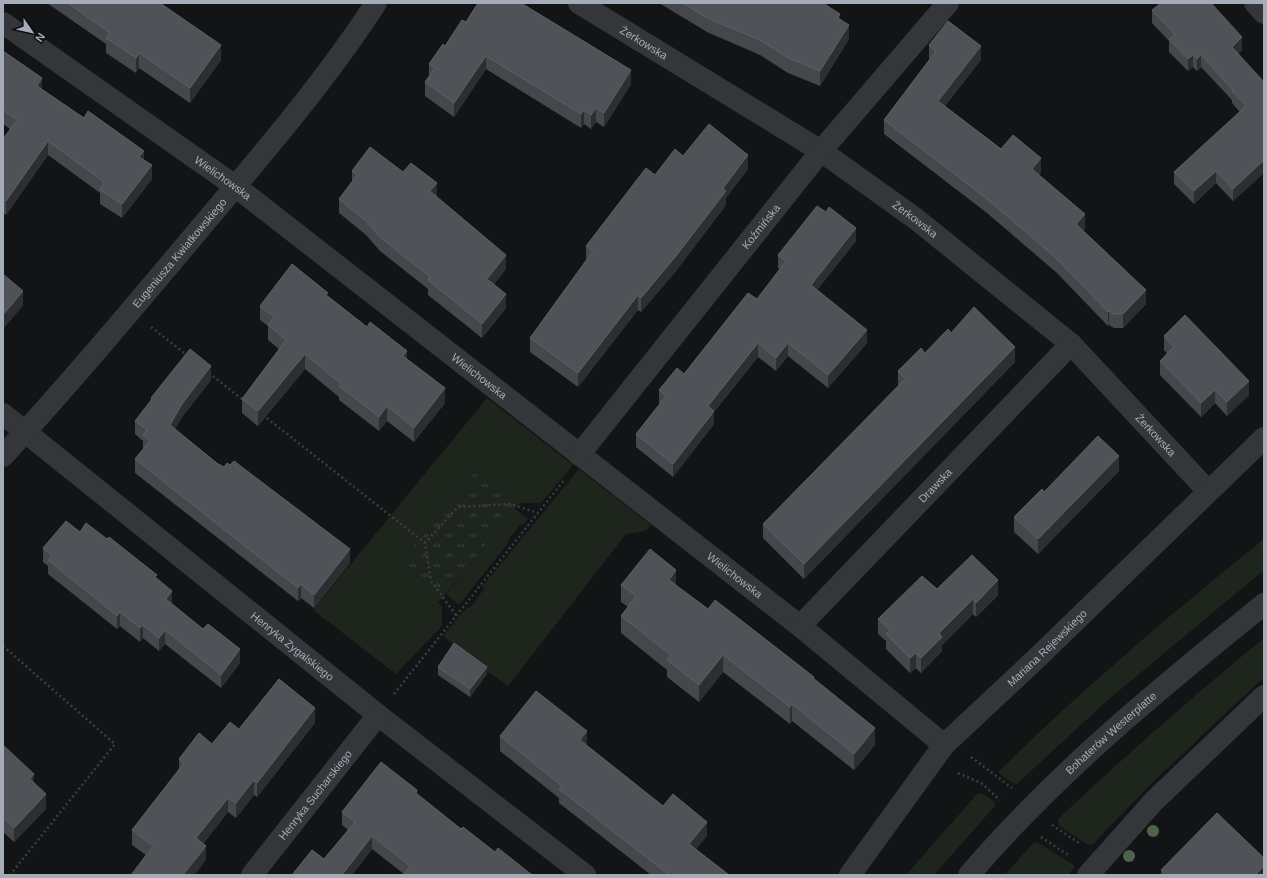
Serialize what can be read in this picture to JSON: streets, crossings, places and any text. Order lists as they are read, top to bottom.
{
  "streets": {
    "street": [
      "Żerkowska",
      "Wielichowska",
      "Koźmińska",
      "Eugeniusza Kwiatkowskiego",
      "Drawska",
      "Henryka Zygalskiego",
      "Mariana Rejewskiego",
      "Bohaterów Westerplatte",
      "Henryka Sucharskiego"
    ]
  },
  "crossings": [
    ["Żerkowska", "Koźmińska"],
    ["Żerkowska", "Drawska"],
    ["Żerkowska", "Mariana Rejewskiego"],
    ["Wielichowska", "Koźmińska"],
    ["Wielichowska", "Eugeniusza Kwiatkowskiego"],
    ["Wielichowska", "Drawska"],
    ["Wielichowska", "Mariana Rejewskiego"],
    ["Eugeniusza Kwiatkowskiego", "Henryka Zygalskiego"],
    ["Henryka Zygalskiego", "Henryka Sucharskiego"]
  ],
  "north": "bottom right"
}
